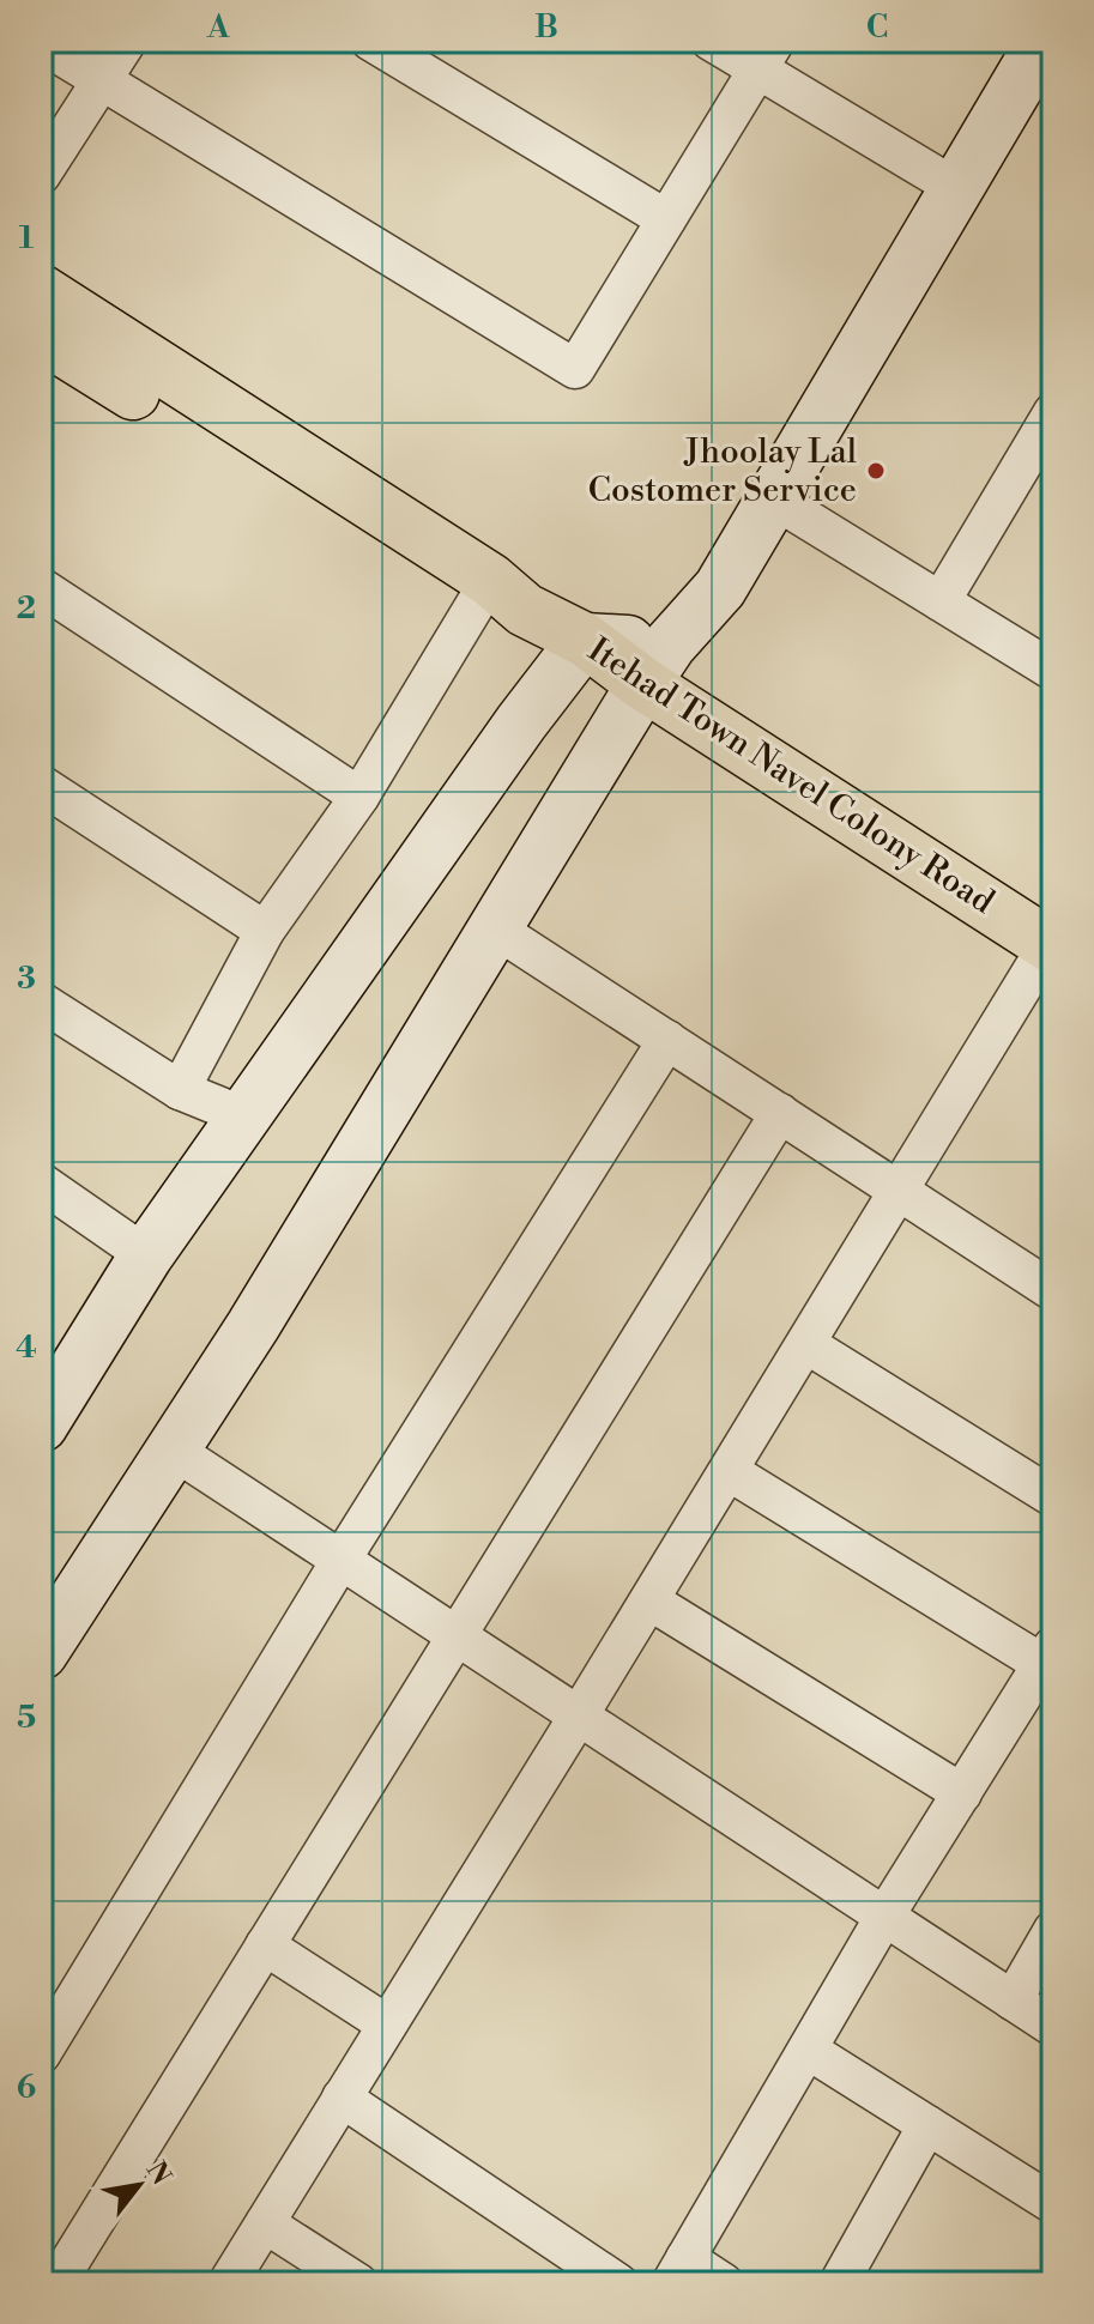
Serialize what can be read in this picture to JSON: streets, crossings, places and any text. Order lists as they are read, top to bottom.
{
  "streets": {
    "main road": ["Itehad Town Navel Colony Road"]
  },
  "places": ["Jhoolay Lal Costomer Service"],
  "north": "top right",
  "grid": {
    "columns": ["A", "B", "C"],
    "rows": [
      "1",
      "2",
      "3",
      "4",
      "5",
      "6"
    ]
  }
}
